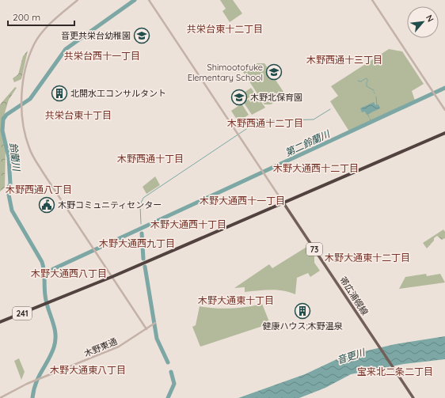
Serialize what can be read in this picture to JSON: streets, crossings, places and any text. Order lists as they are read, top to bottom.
{
  "streets": {
    "highway": ["241"],
    "main road": ["73", "帯広浦幌線"],
    "street": ["木野東通"]
  },
  "crossings": [
    ["帯広浦幌線", "241"]
  ],
  "districts": [
    "共栄台東十二丁目",
    "共栄台西十一丁目",
    "木野西通十三丁目",
    "共栄台東十丁目",
    "木野西通十二丁目",
    "木野西通十丁目",
    "木野大通西十二丁目",
    "木野西通八丁目",
    "木野大通西十一丁目",
    "木野大通西十丁目",
    "木野大通西九丁目",
    "木野大通東十二丁目",
    "木野大通西八丁目",
    "木野大通東十丁目",
    "木野大通東八丁目",
    "宝来北二条二丁目"
  ],
  "water": ["第二鈴蘭川", "鈴蘭川", "音更川"],
  "places": {
    "school or university": ["音更共栄台幼稚園", "Shimootofuke Elementary School", "木野北保育園"],
    "building": ["北開水工コンサルタント", "健康ハウス;木野温泉"],
    "public building": ["木野コミュニティセンター"]
  },
  "scale_bar": "200 m",
  "north": "top right"
}
